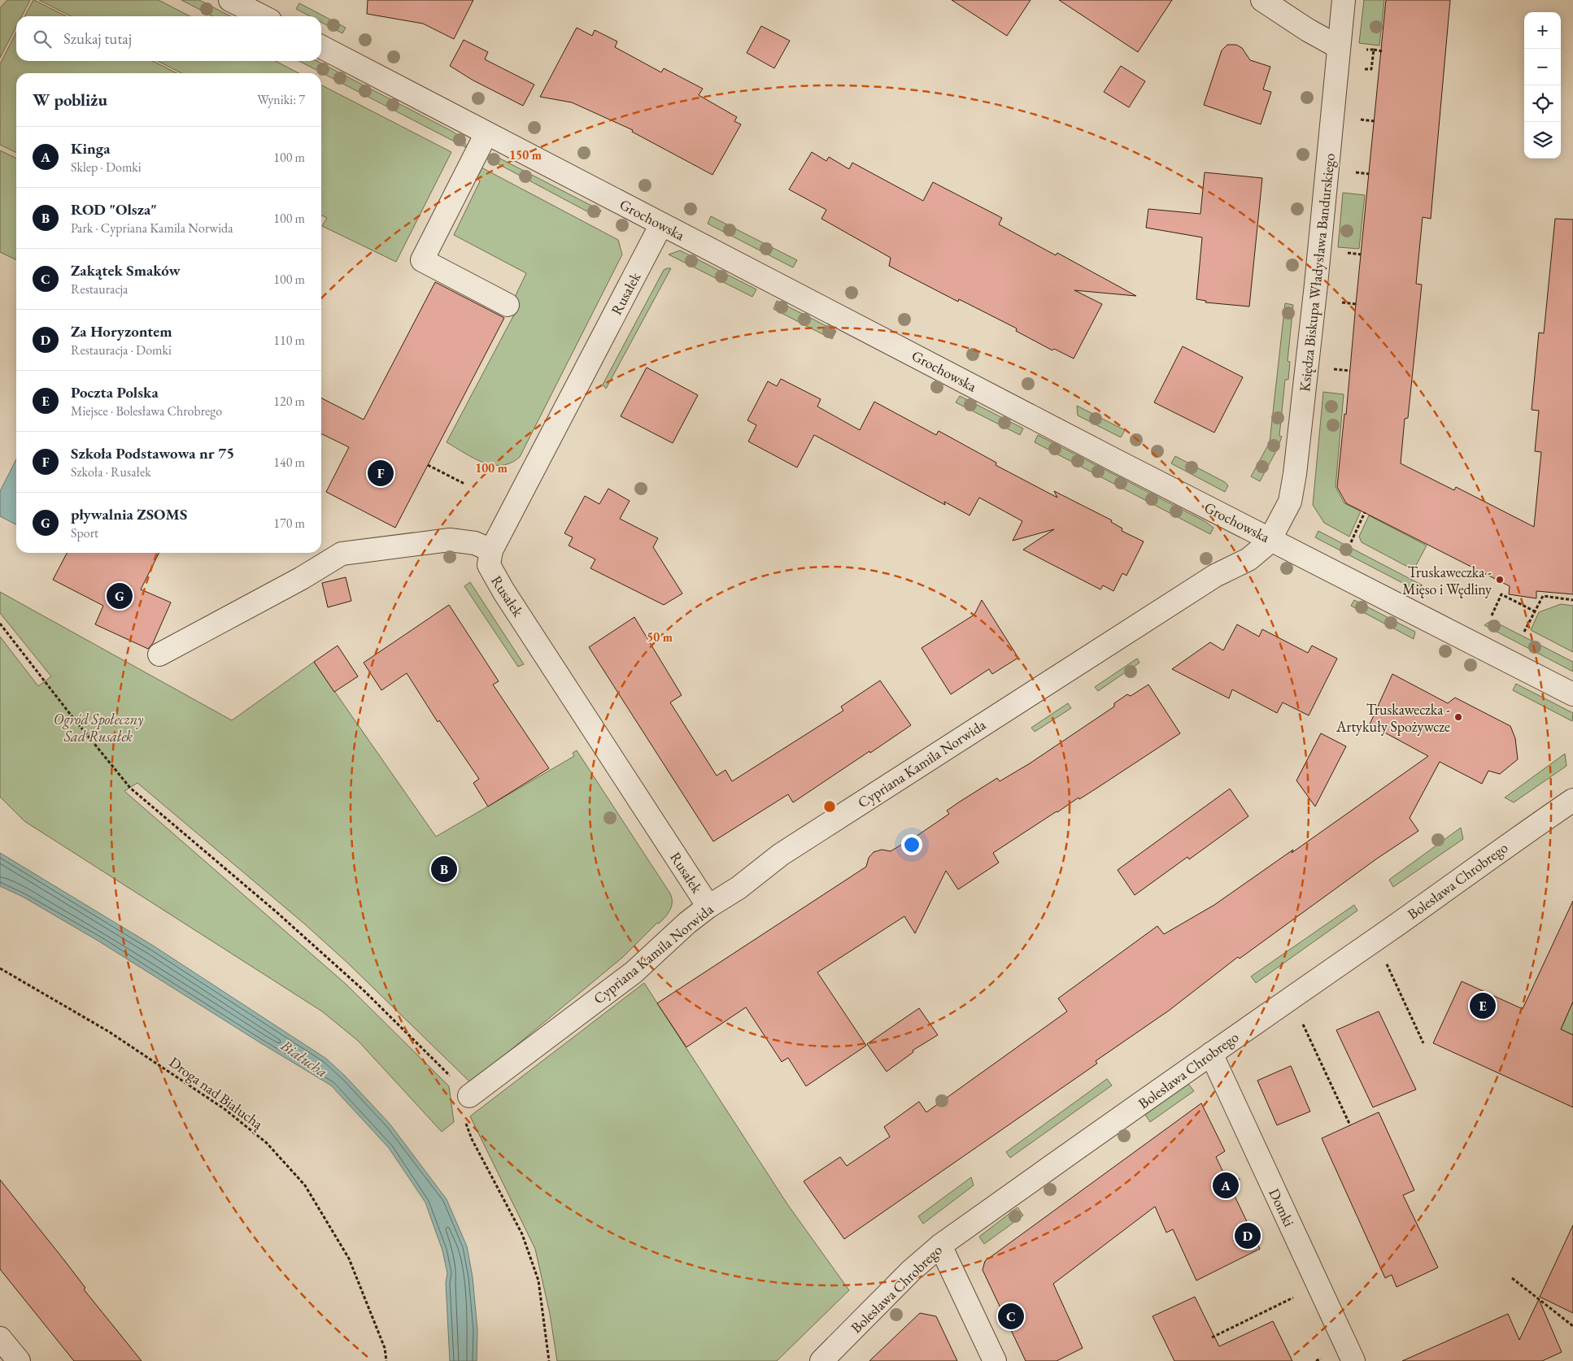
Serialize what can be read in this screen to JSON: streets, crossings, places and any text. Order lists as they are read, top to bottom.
{
  "streets": {
    "street": [
      "Grochowska",
      "Księdza Biskupa Władysława Bandurskiego",
      "Rusałek",
      "Cypriana Kamila Norwida",
      "Bolesława Chrobrego",
      "Domki"
    ],
    "path": ["Droga nad Białuchą"]
  },
  "crossings": [
    ["Grochowska", "Księdza Biskupa Władysława Bandurskiego"],
    ["Grochowska", "Rusałek"],
    ["Grochowska", "Cypriana Kamila Norwida"],
    ["Księdza Biskupa Władysława Bandurskiego", "Cypriana Kamila Norwida"],
    ["Rusałek", "Cypriana Kamila Norwida"],
    ["Bolesława Chrobrego", "Domki"]
  ],
  "water": ["Białucha"],
  "parks": ["Ogród Społeczny Sad Rusałek"],
  "places": ["Truskaweczka - Mięso i Wędliny", "Truskaweczka - Artykuły Spożywcze"],
  "page": {
    "map_buttons": ["+", "−"],
    "search": "Szukaj tutaj",
    "heading": ["W pobliżu", "Wyniki: 7"],
    "list": [
      {
        "mark": "A",
        "name": "Kinga",
        "note": "Sklep · Domki",
        "value": "100 m"
      },
      {
        "mark": "B",
        "name": "ROD \"Olsza\"",
        "note": "Park · Cypriana Kamila Norwida",
        "value": "100 m"
      },
      {
        "mark": "C",
        "name": "Zakątek Smaków",
        "note": "Restauracja",
        "value": "100 m"
      },
      {
        "mark": "D",
        "name": "Za Horyzontem",
        "note": "Restauracja · Domki",
        "value": "110 m"
      },
      {
        "mark": "E",
        "name": "Poczta Polska",
        "note": "Miejsce · Bolesława Chrobrego",
        "value": "120 m"
      },
      {
        "mark": "F",
        "name": "Szkoła Podstawowa nr 75",
        "note": "Szkoła · Rusałek",
        "value": "140 m"
      },
      {
        "mark": "G",
        "name": "pływalnia ZSOMS",
        "note": "Sport",
        "value": "170 m"
      }
    ],
    "pins": [
      "F",
      "G",
      "B",
      "E",
      "A",
      "D",
      "C"
    ]
  },
  "rings": ["150 m", "100 m", "50 m"]
}
